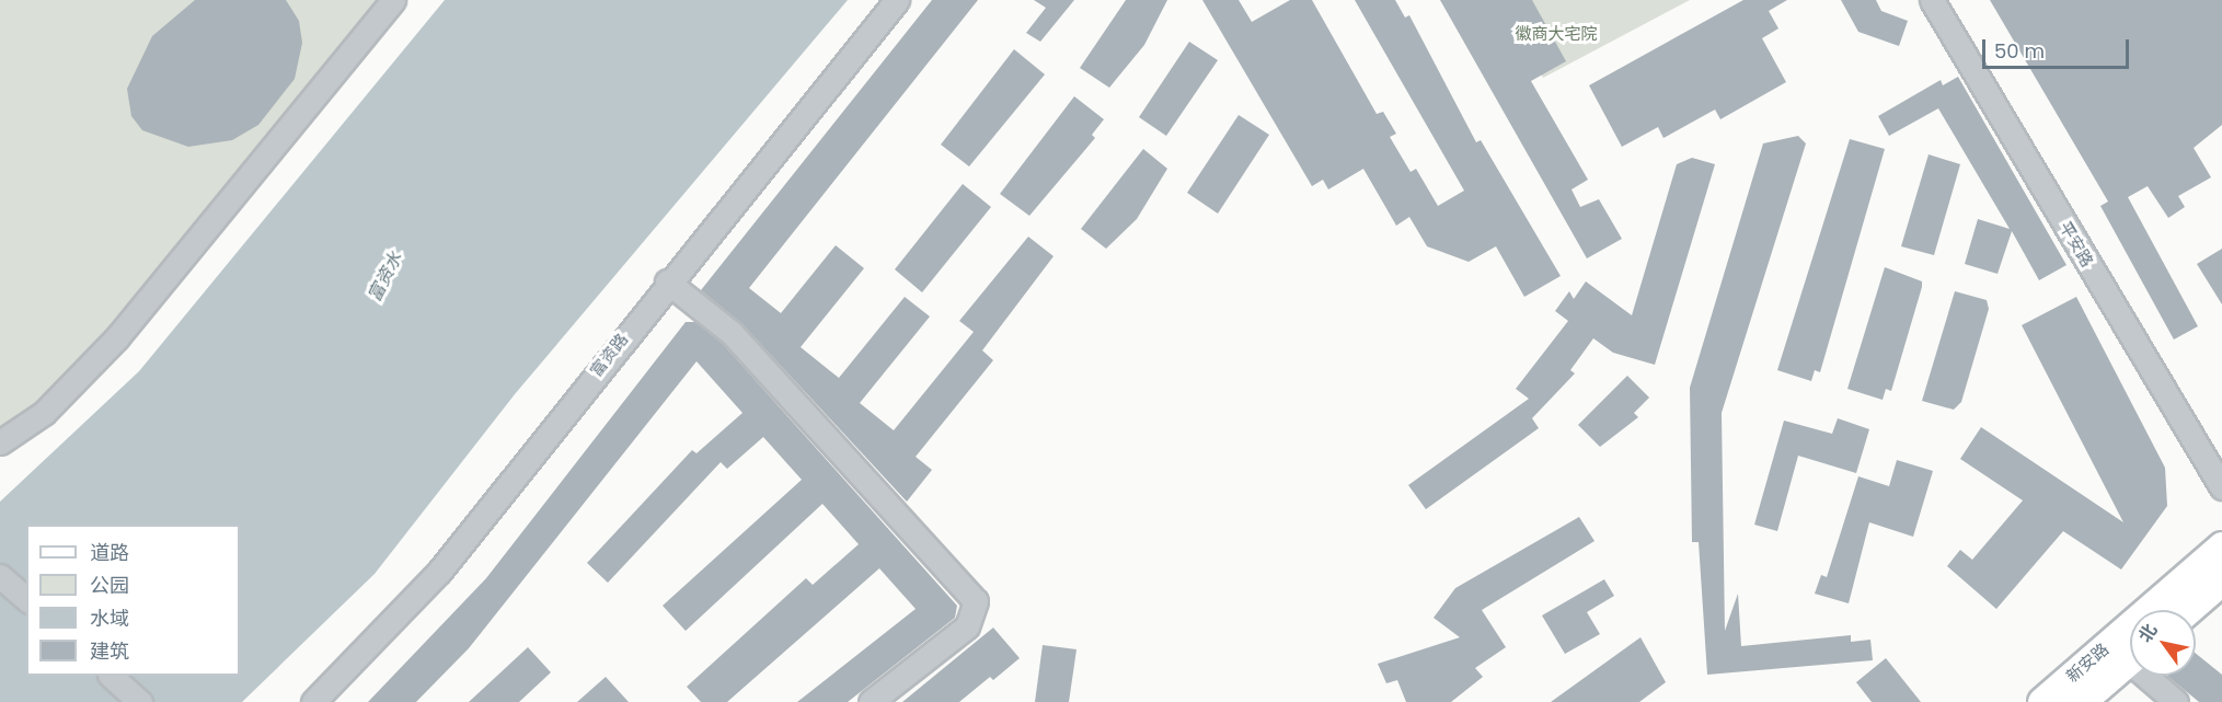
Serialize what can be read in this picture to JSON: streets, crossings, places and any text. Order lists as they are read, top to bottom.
{
  "streets": {
    "main road": ["新安路"],
    "street": ["平安路", "富资路"]
  },
  "water": ["富资水"],
  "parks": ["徽商大宅院"],
  "legend": [
    "道路",
    "公园",
    "水域",
    "建筑"
  ],
  "scale_bar": "50 m",
  "north": "top left"
}
